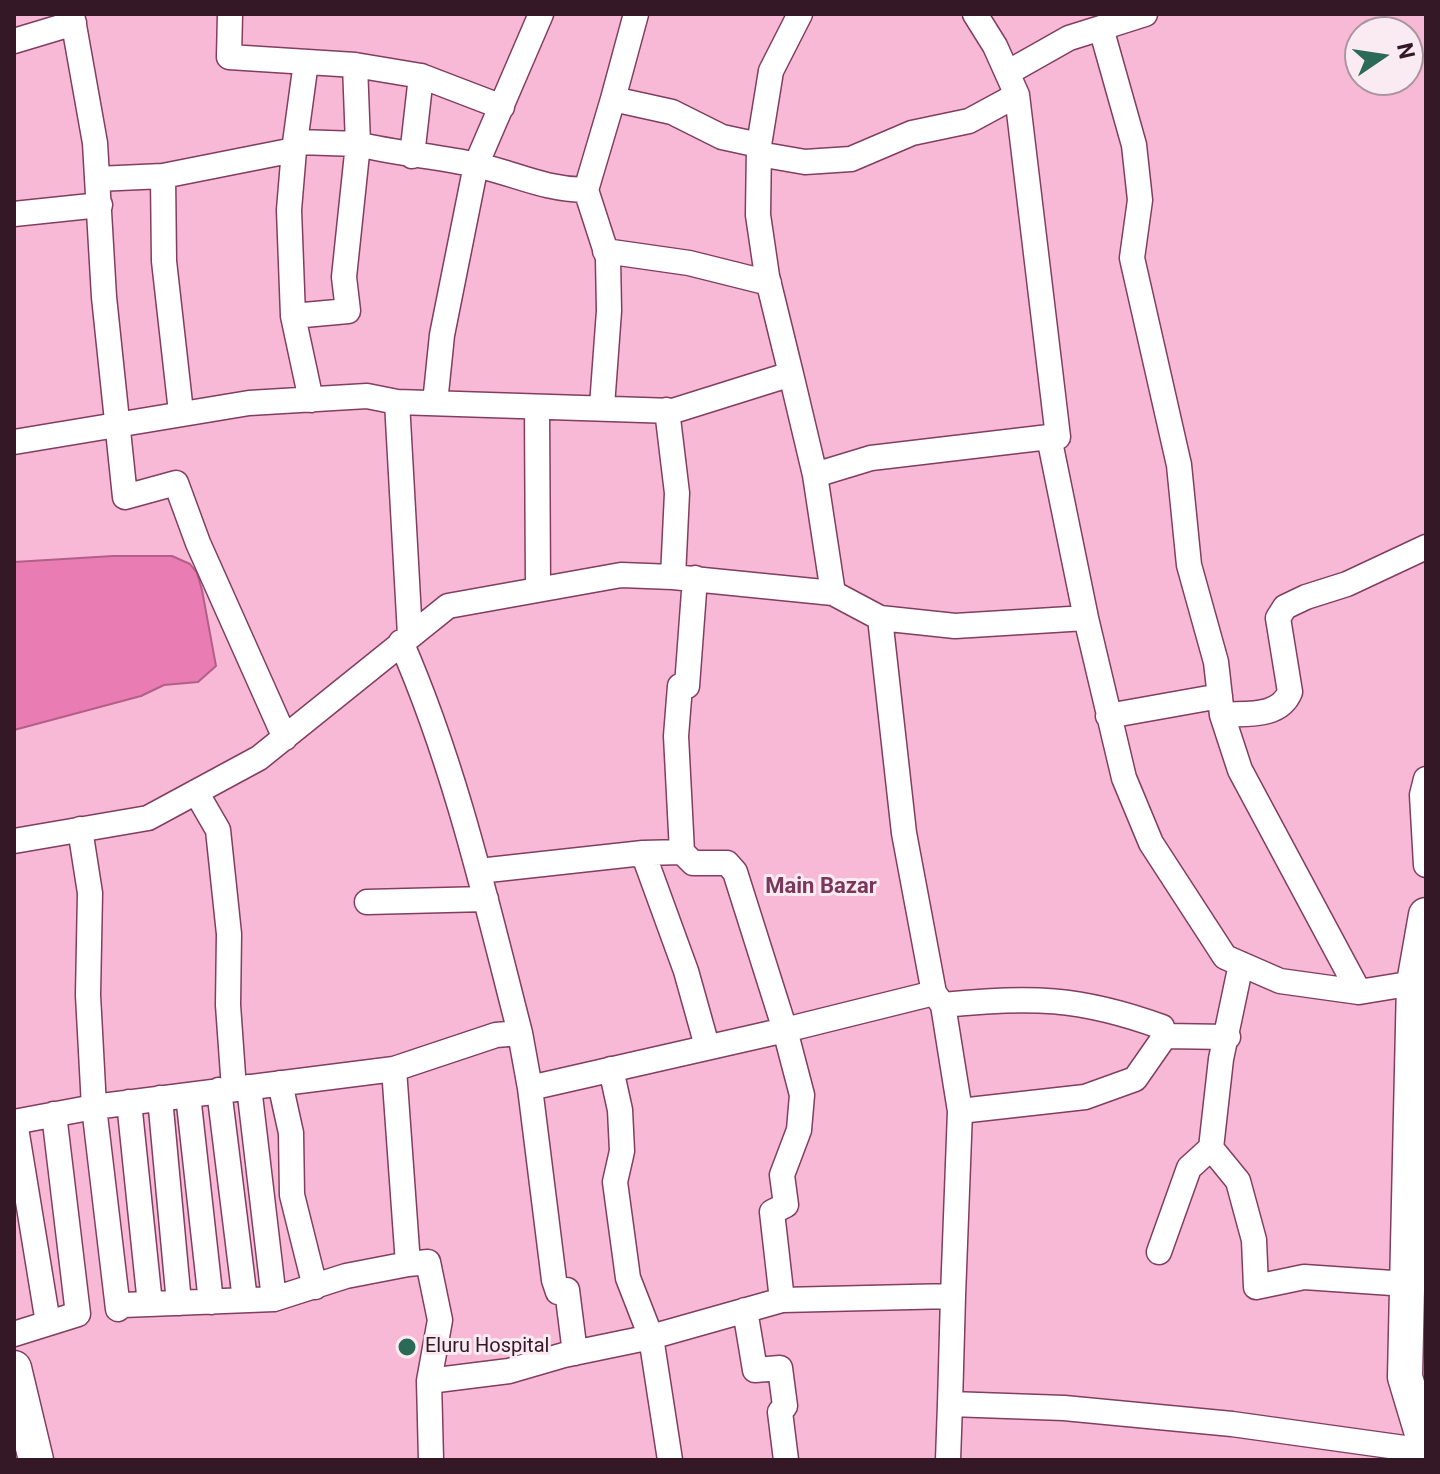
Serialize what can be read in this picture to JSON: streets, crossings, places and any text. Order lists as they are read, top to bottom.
{
  "districts": ["Main Bazar"],
  "places": ["Eluru Hospital"],
  "north": "right"
}
